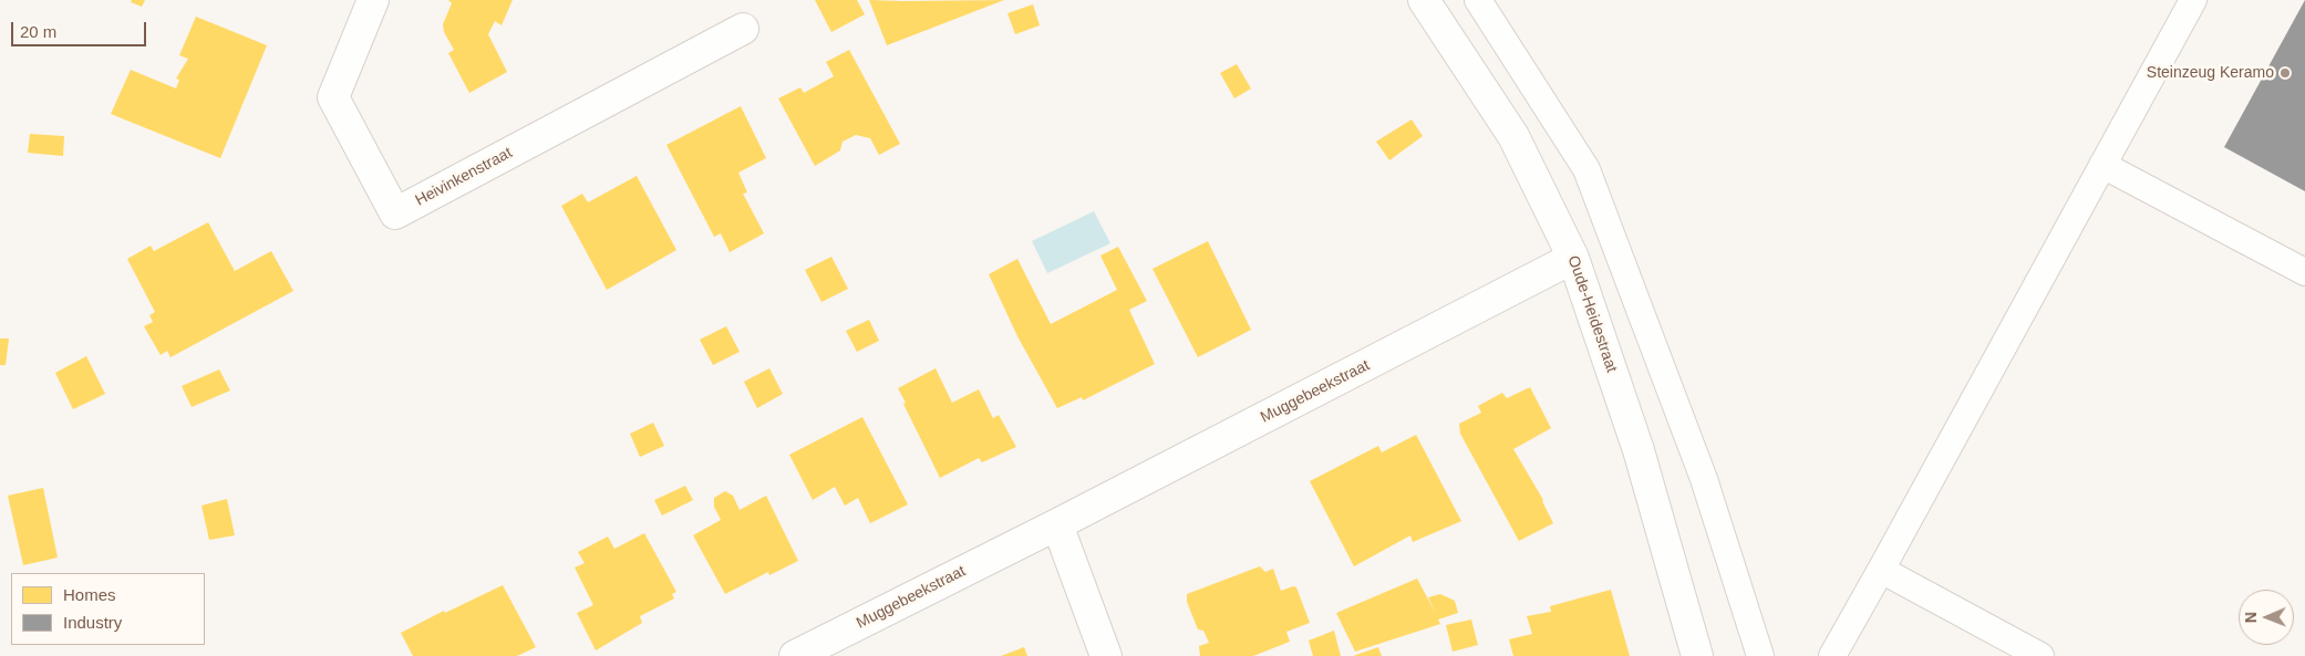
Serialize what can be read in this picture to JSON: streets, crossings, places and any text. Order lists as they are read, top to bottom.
{
  "streets": {
    "street": ["Heivinkenstraat", "Oude-Heidestraat", "Muggebeekstraat"]
  },
  "crossings": [
    ["Oude-Heidestraat", "Muggebeekstraat"]
  ],
  "places": ["Steinzeug Keramo"],
  "legend": ["Homes", "Industry"],
  "scale_bar": "20 m",
  "north": "left"
}
